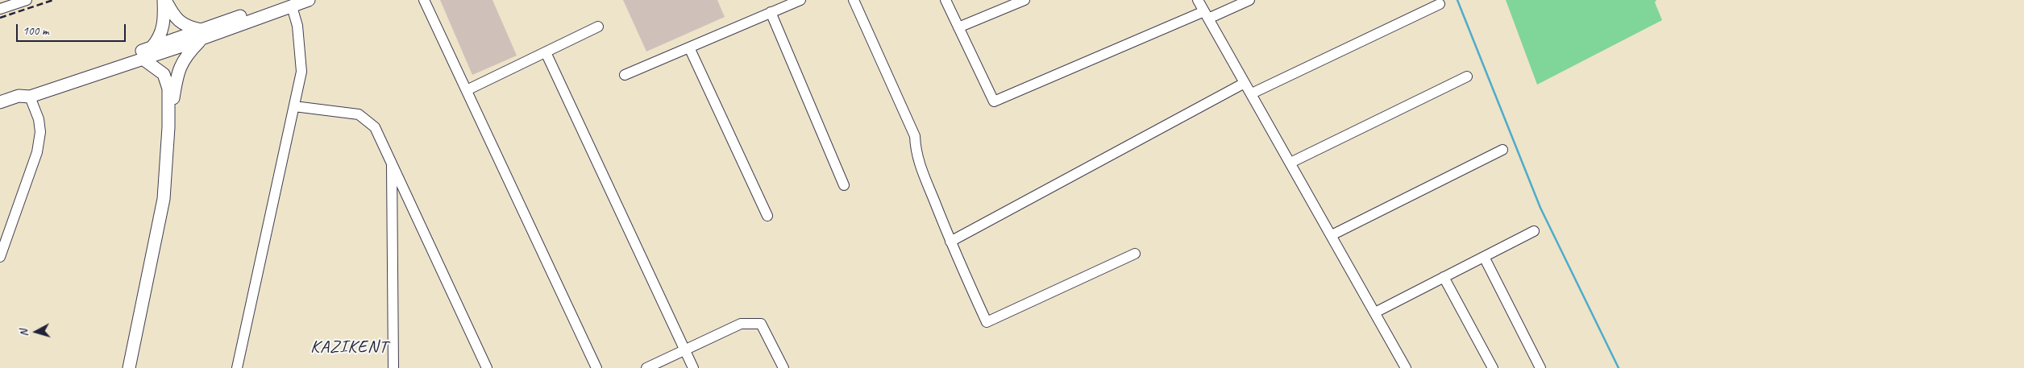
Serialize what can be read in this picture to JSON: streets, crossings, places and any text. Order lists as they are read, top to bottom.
{
  "districts": ["KAZIKENT"],
  "scale_bar": "100 m",
  "north": "left"
}
